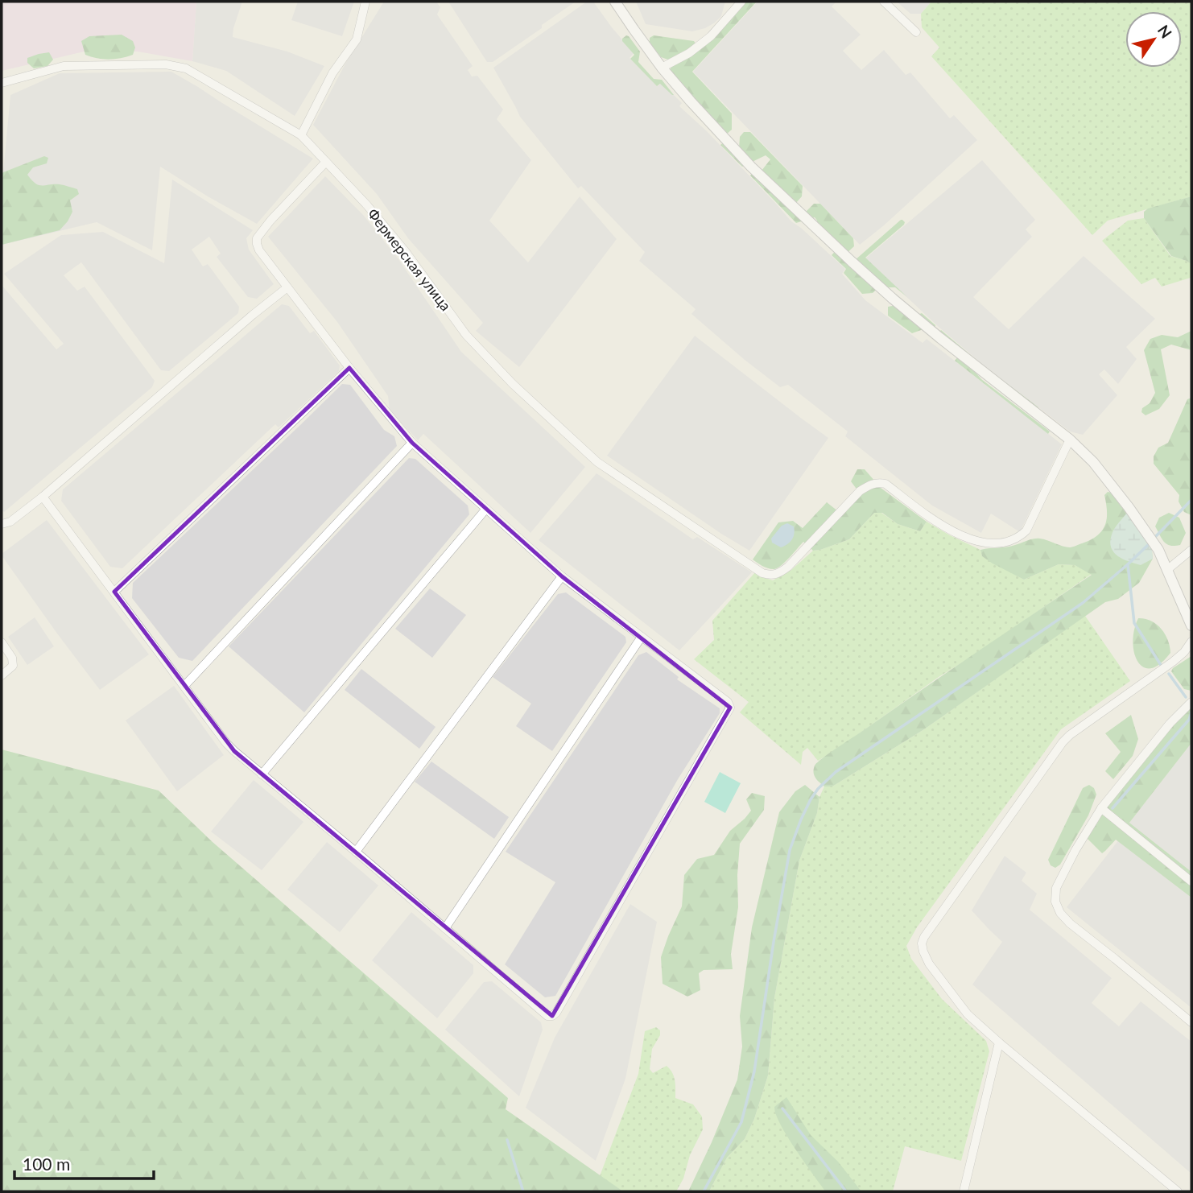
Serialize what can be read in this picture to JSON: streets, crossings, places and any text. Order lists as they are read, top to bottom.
{
  "streets": {
    "street": ["Фермерская улица"]
  },
  "scale_bar": "100 m",
  "north": "top right"
}
